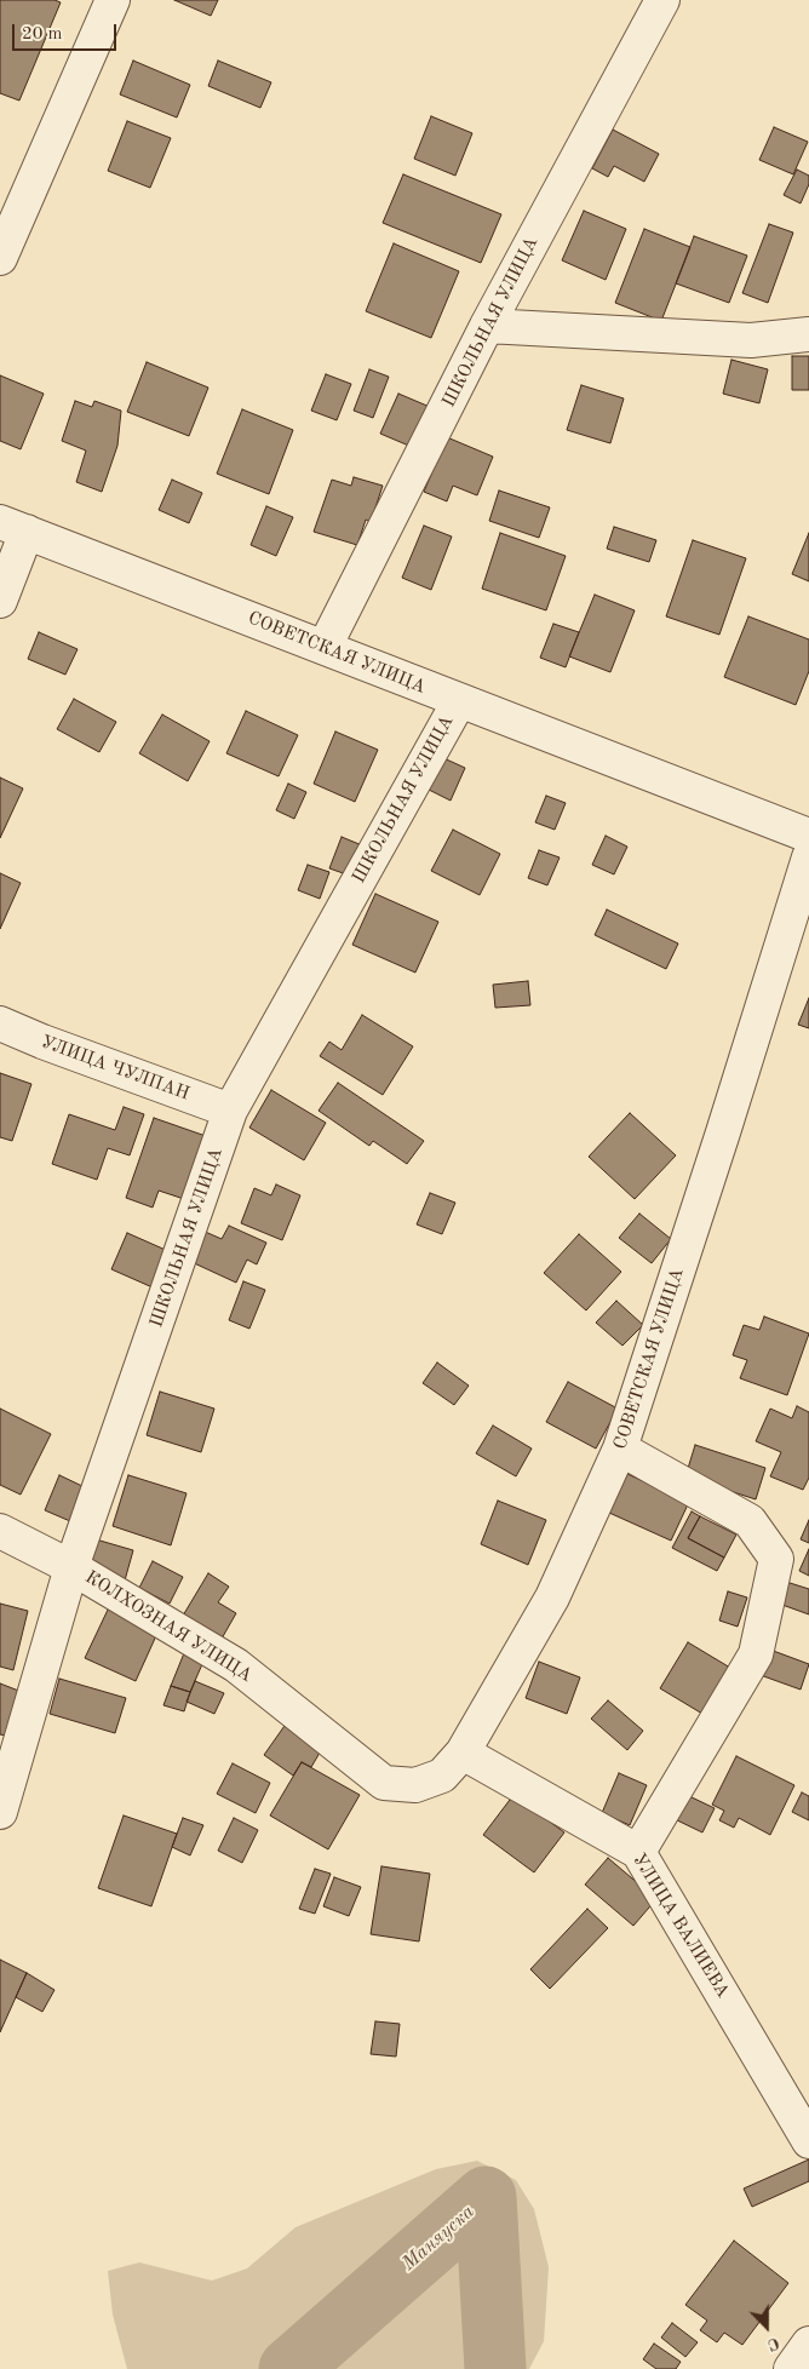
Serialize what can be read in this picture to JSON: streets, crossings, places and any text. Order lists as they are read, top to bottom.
{
  "streets": {
    "street": [
      "ШКОЛЬНАЯ УЛИЦА",
      "СОВЕТСКАЯ УЛИЦА",
      "УЛИЦА ЧУЛПАН",
      "КОЛХОЗНАЯ УЛИЦА",
      "УЛИЦА ВАЛИЕВА"
    ]
  },
  "crossings": [
    ["ШКОЛЬНАЯ УЛИЦА", "СОВЕТСКАЯ УЛИЦА"],
    ["ШКОЛЬНАЯ УЛИЦА", "УЛИЦА ЧУЛПАН"],
    ["ШКОЛЬНАЯ УЛИЦА", "КОЛХОЗНАЯ УЛИЦА"],
    ["СОВЕТСКАЯ УЛИЦА", "КОЛХОЗНАЯ УЛИЦА"],
    ["СОВЕТСКАЯ УЛИЦА", "УЛИЦА ВАЛИЕВА"]
  ],
  "water": ["Маняуска"],
  "scale_bar": "20 m",
  "north": "bottom"
}
